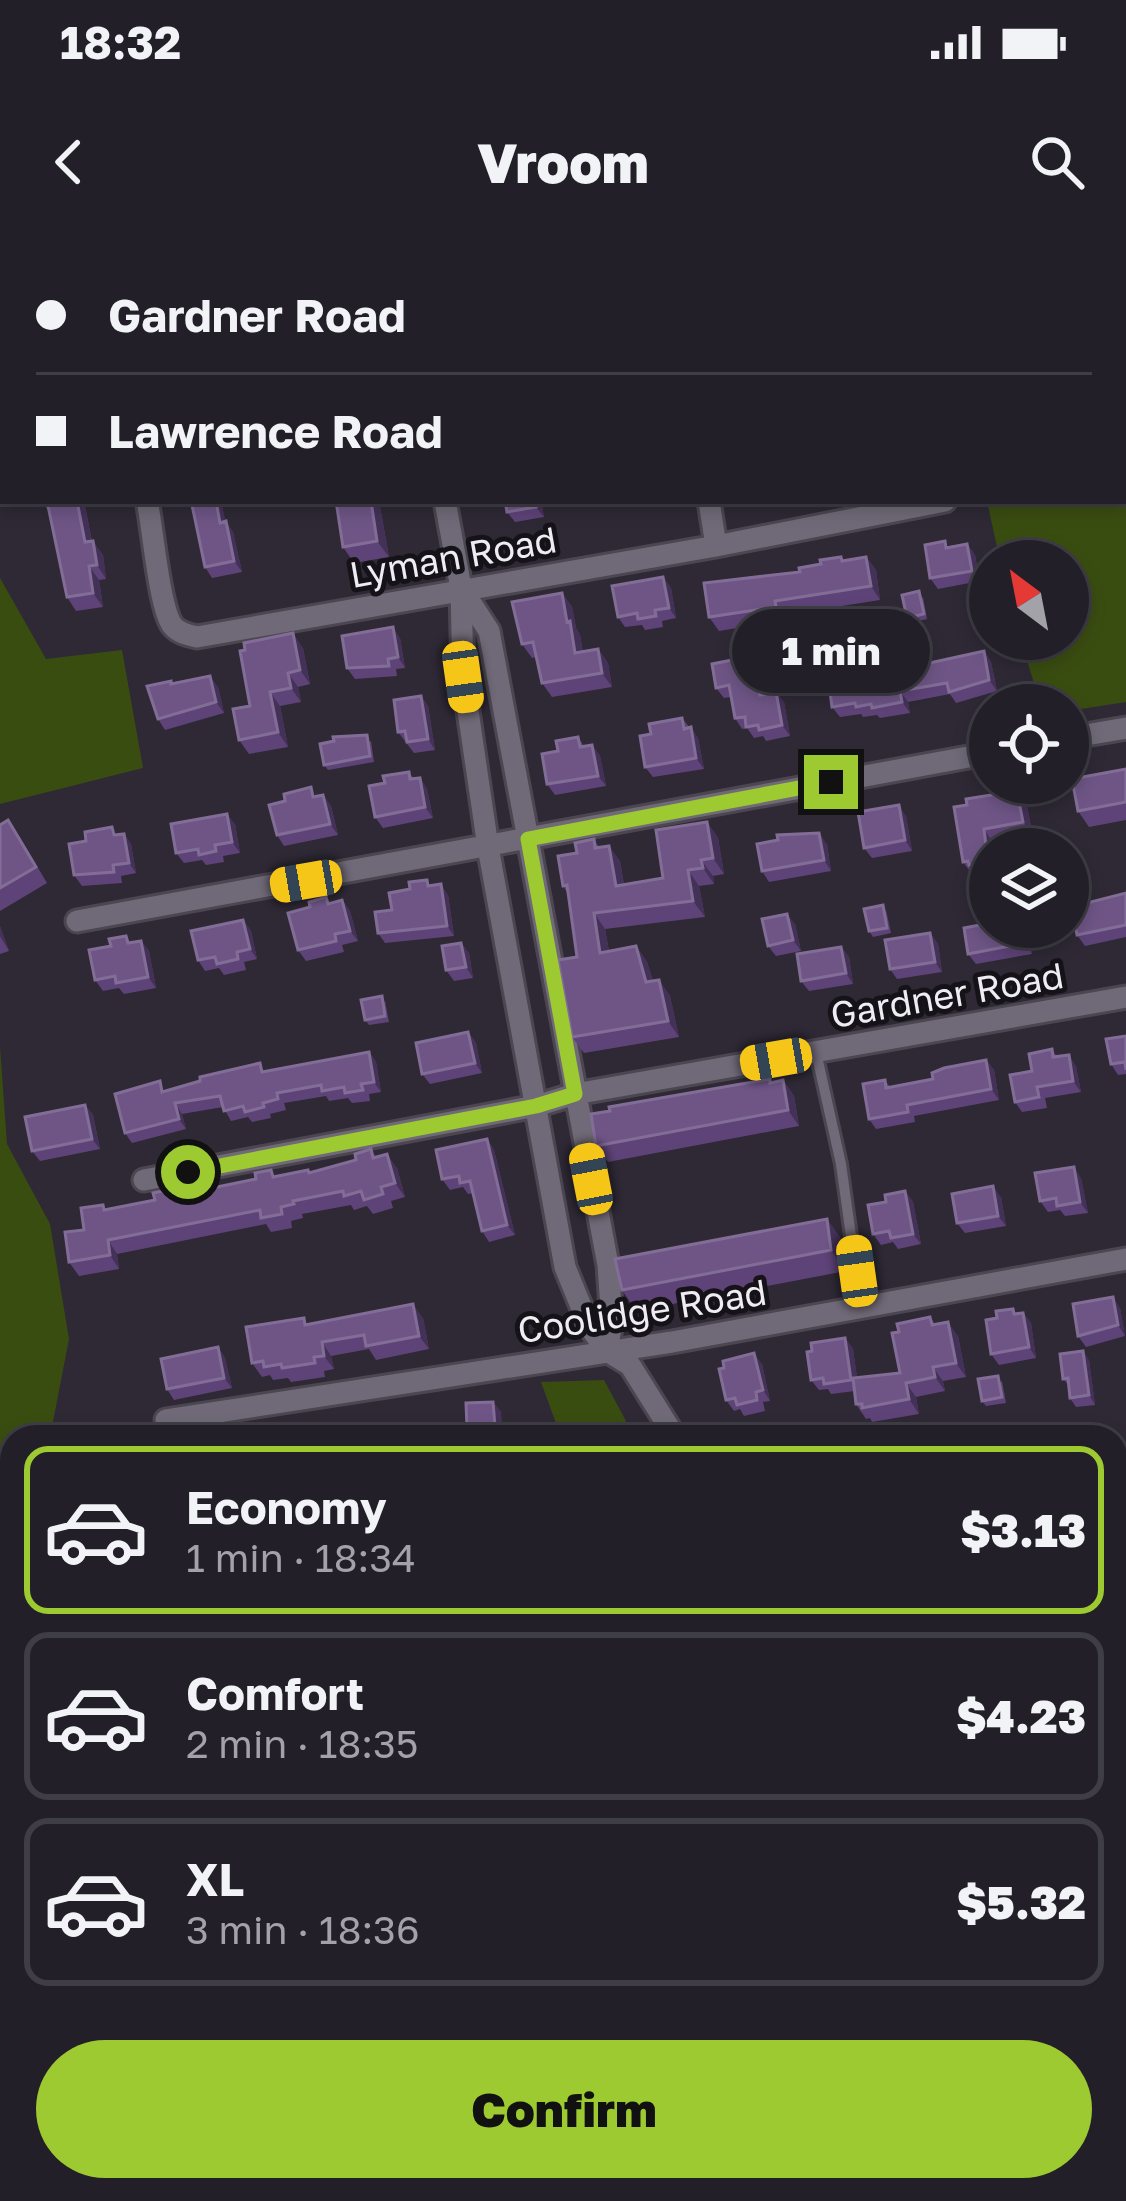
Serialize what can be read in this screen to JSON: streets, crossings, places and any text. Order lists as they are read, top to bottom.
{
  "streets": {
    "street": ["Lyman Road", "Gardner Road", "Coolidge Road"]
  },
  "north": "top left",
  "page": {
    "status": "18:32",
    "header": "Vroom",
    "banner": ["Gardner Road", "Lawrence Road"],
    "bubble": "1 min",
    "list": [
      {
        "name": "Economy",
        "note": "1 min · 18:34",
        "value": "$3.13"
      },
      {
        "name": "Comfort",
        "note": "2 min · 18:35",
        "value": "$4.23"
      },
      {
        "name": "XL",
        "note": "3 min · 18:36",
        "value": "$5.32"
      }
    ],
    "buttons": "Confirm"
  }
}
